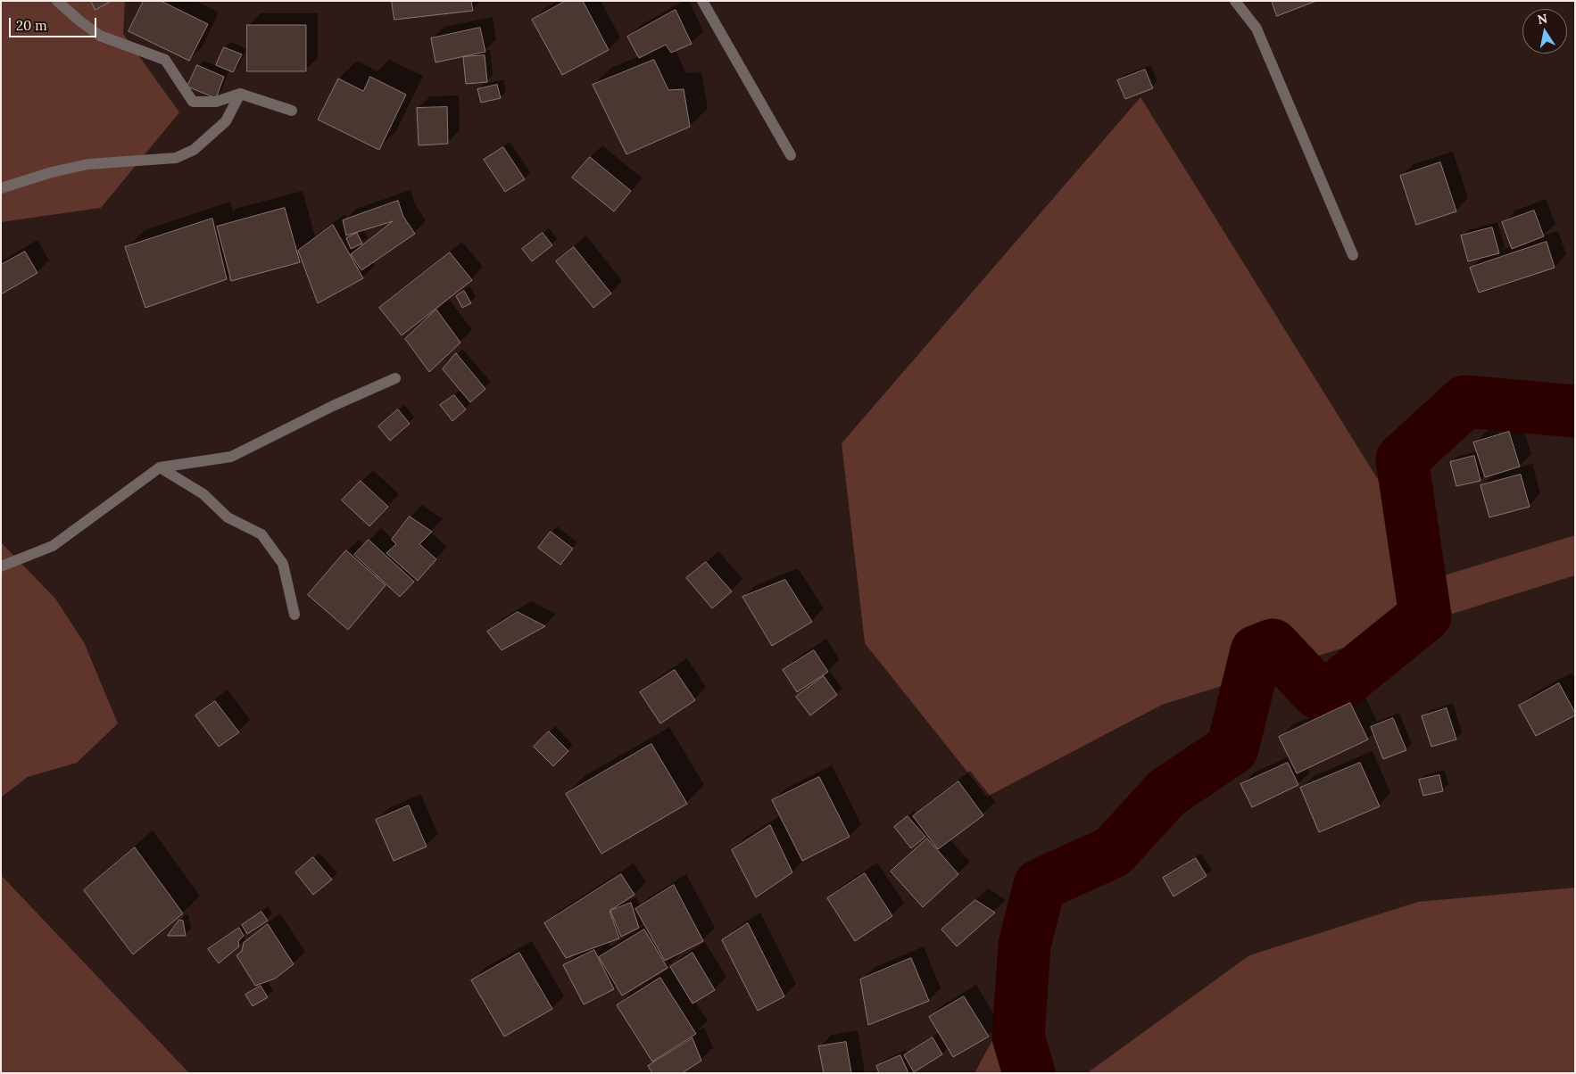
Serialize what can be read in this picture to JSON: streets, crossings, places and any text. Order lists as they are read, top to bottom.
{
  "scale_bar": "20 m",
  "north": "top"
}
